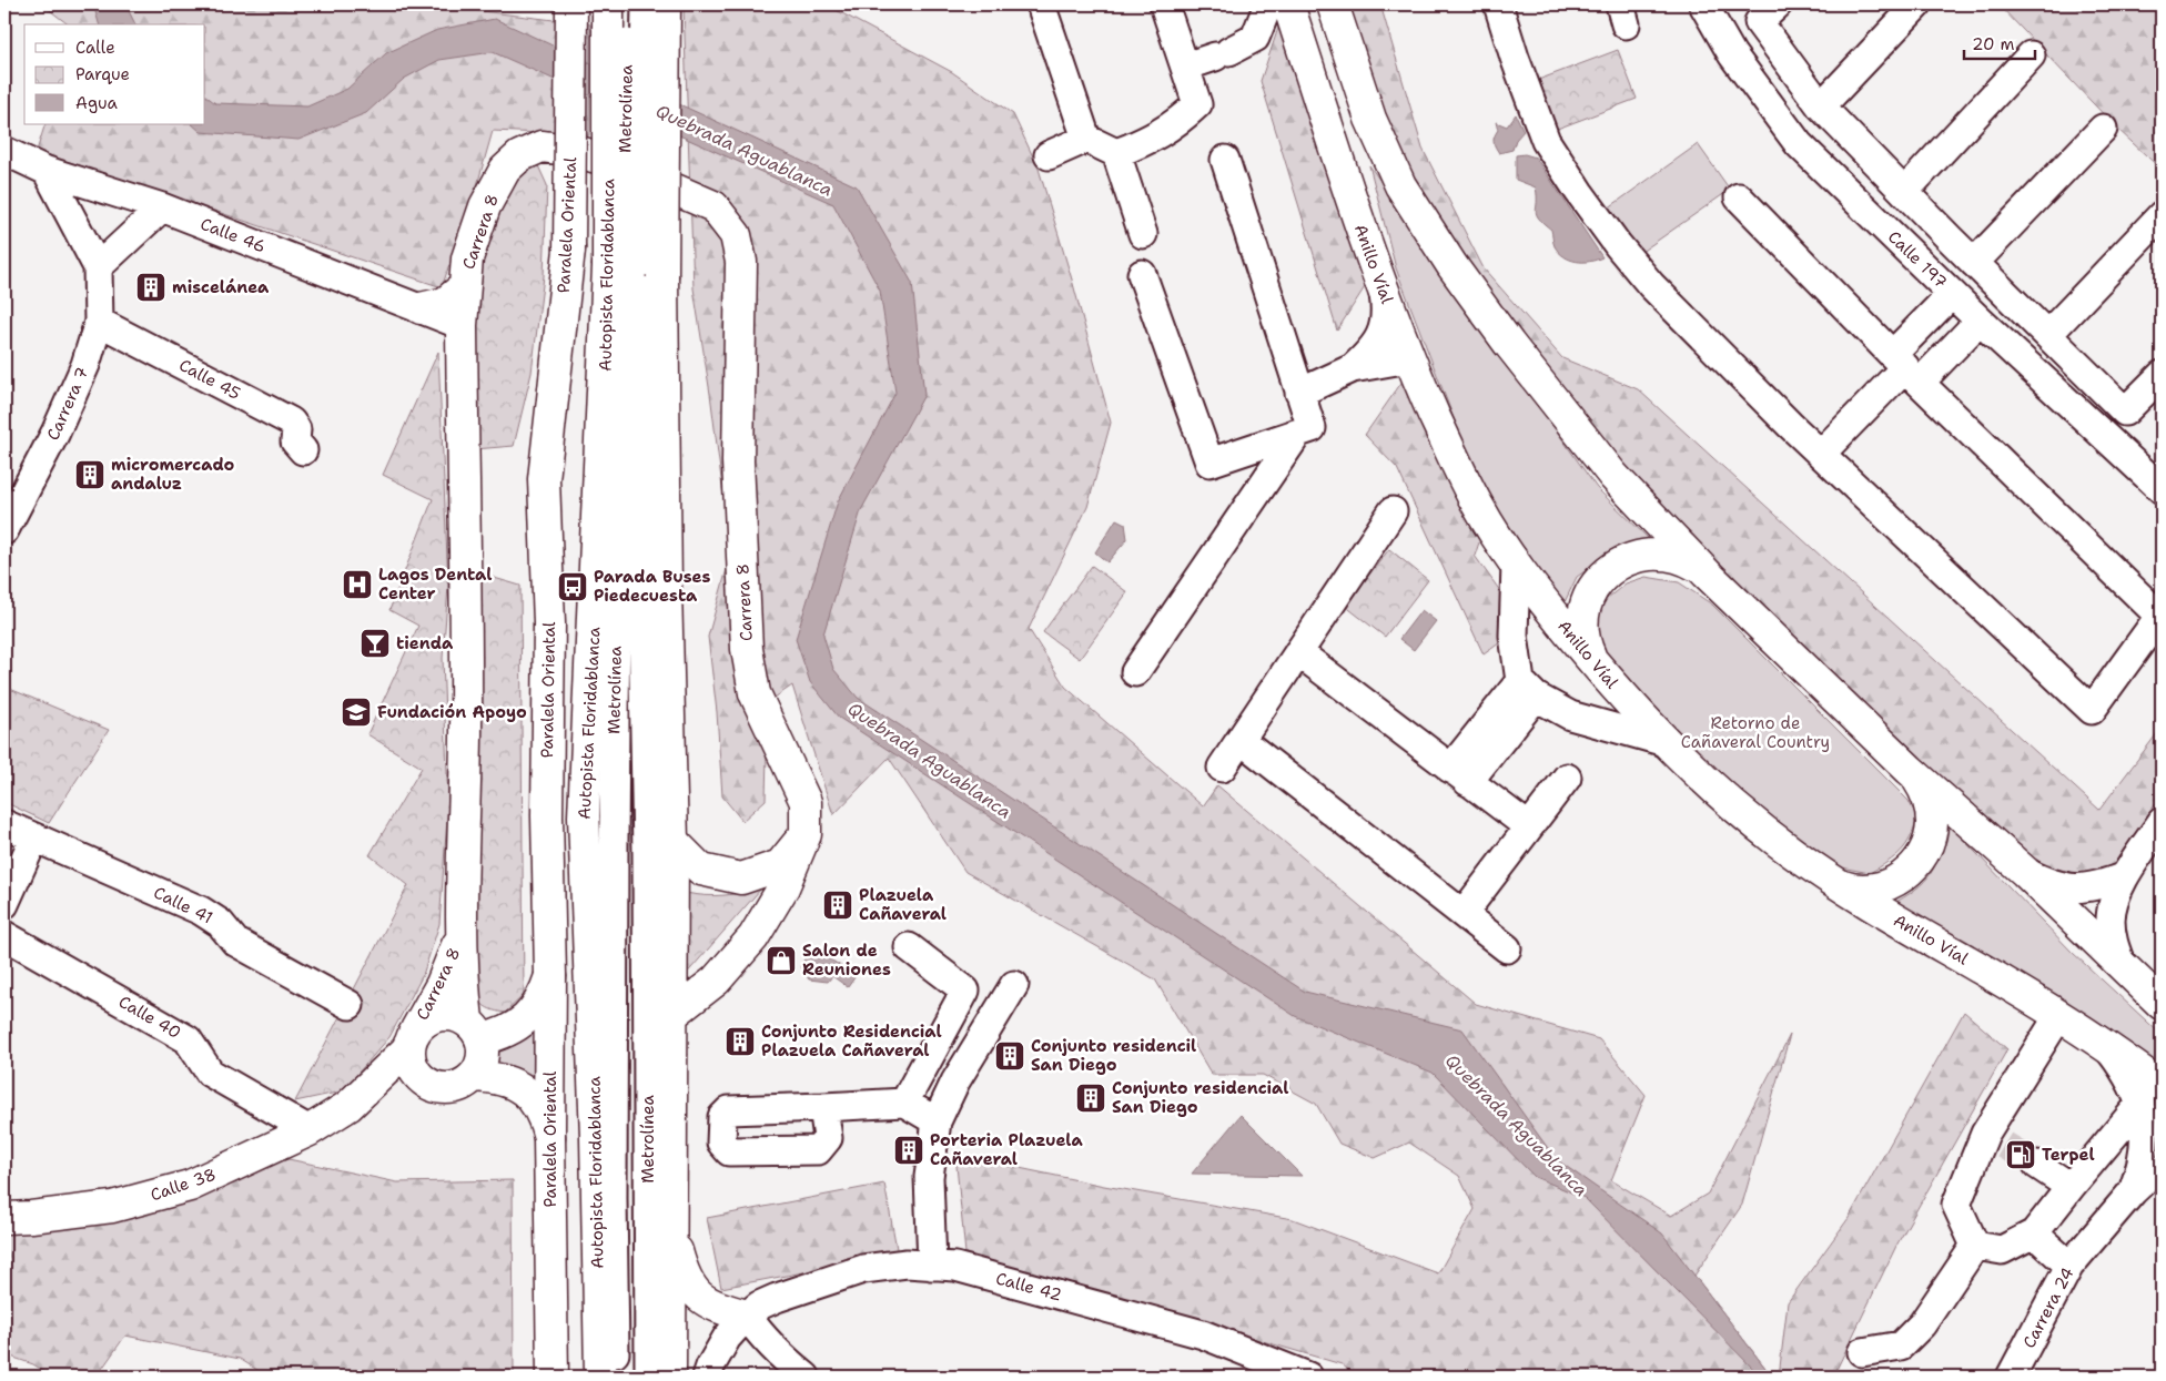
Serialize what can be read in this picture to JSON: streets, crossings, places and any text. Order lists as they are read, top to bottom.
{
  "streets": {
    "main road": [
      "Paralela Oriental",
      "Carrera 8",
      "Anillo Víal",
      "Autopista Floridablanca",
      "Calle 38"
    ],
    "street": [
      "Metrolínea",
      "Calle 46",
      "Calle 197",
      "Calle 45",
      "Carrera 7",
      "Calle 41",
      "Calle 40",
      "Calle 42",
      "Carrera 24"
    ]
  },
  "crossings": [
    ["Metrolínea", "Autopista Floridablanca"],
    ["Carrera 8", "Calle 46"],
    ["Carrera 8", "Autopista Floridablanca"],
    ["Carrera 8", "Calle 38"],
    ["Calle 46", "Carrera 7"],
    ["Anillo Víal", "Carrera 24"],
    ["Calle 45", "Carrera 7"],
    ["Calle 40", "Calle 38"]
  ],
  "water": ["Quebrada Aguablanca"],
  "parks": ["Retorno de Cañaveral Country"],
  "places": {
    "building": [
      "miscelánea",
      "micromercado andaluz",
      "Plazuela Cañaveral",
      "Conjunto Residencial Plazuela Cañaveral",
      "Conjunto residencil San Diego",
      "Conjunto residencial San Diego",
      "Porteria Plazuela Cañaveral"
    ],
    "hospital": ["Lagos Dental Center"],
    "bus stop": ["Parada Buses Piedecuesta"],
    "bar": ["tienda"],
    "school or university": ["Fundación Apoyo"],
    "shop": ["Salon de Reuniones"],
    "fuel station": ["Terpel"]
  },
  "legend": ["Calle", "Parque", "Agua"],
  "scale_bar": "20 m"
}
